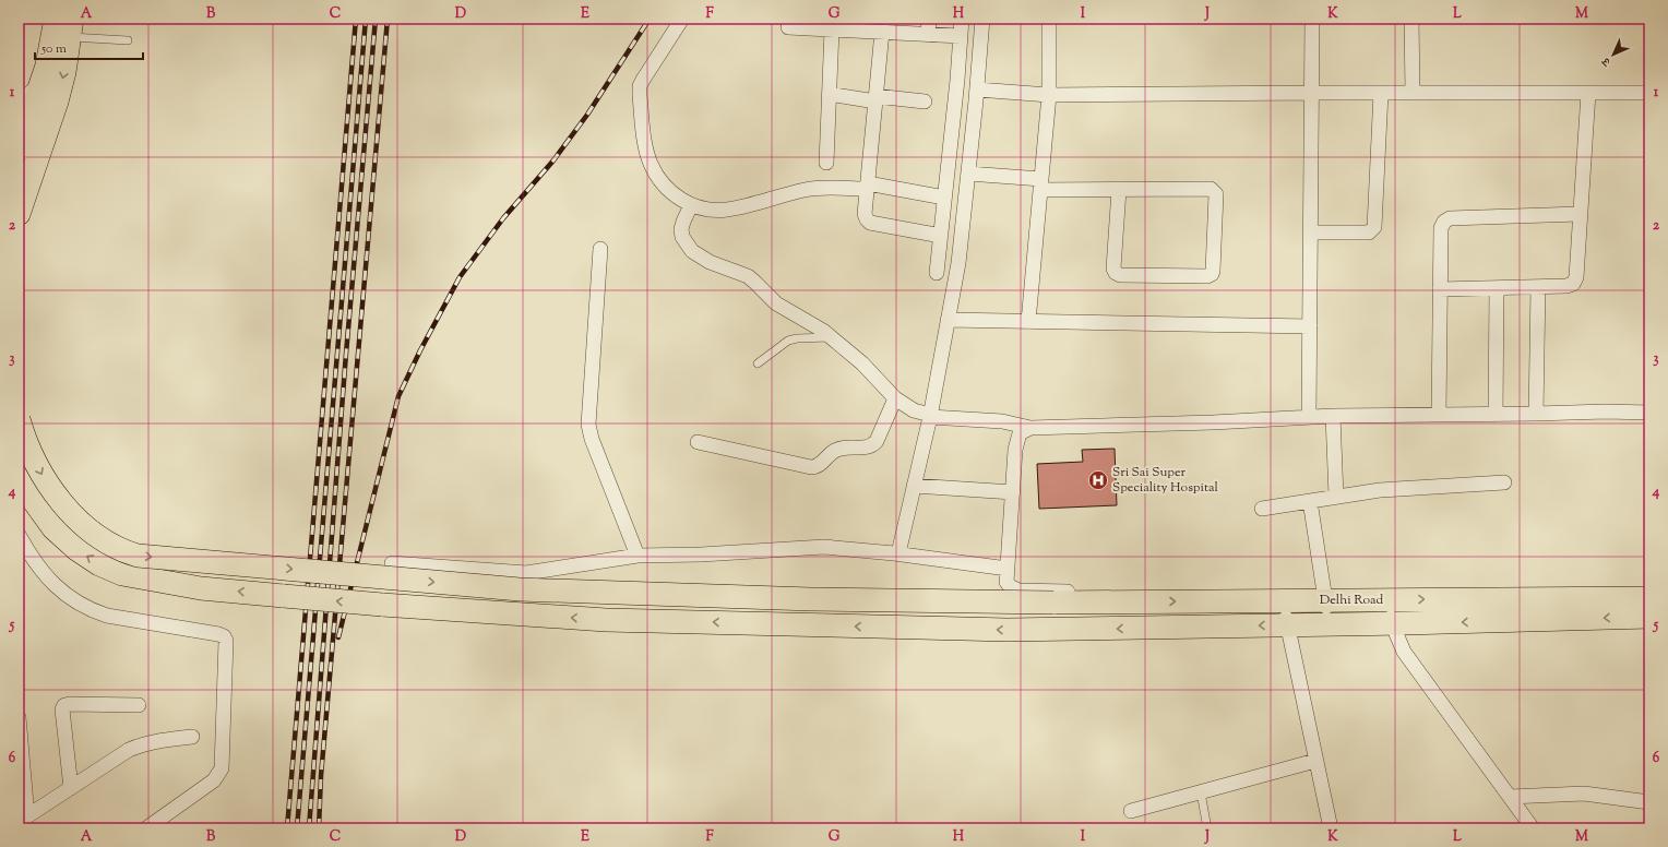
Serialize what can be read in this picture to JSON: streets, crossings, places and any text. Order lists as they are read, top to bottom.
{
  "streets": {
    "main road": ["Delhi Road"]
  },
  "places": {
    "hospital": ["Sri Sai Super Speciality Hospital"]
  },
  "scale_bar": "50 m",
  "north": "bottom left",
  "grid": {
    "columns": [
      "A",
      "B",
      "C",
      "D",
      "E",
      "F",
      "G",
      "H",
      "I",
      "J",
      "K",
      "L",
      "M"
    ],
    "rows": [
      "1",
      "2",
      "3",
      "4",
      "5",
      "6"
    ]
  }
}
